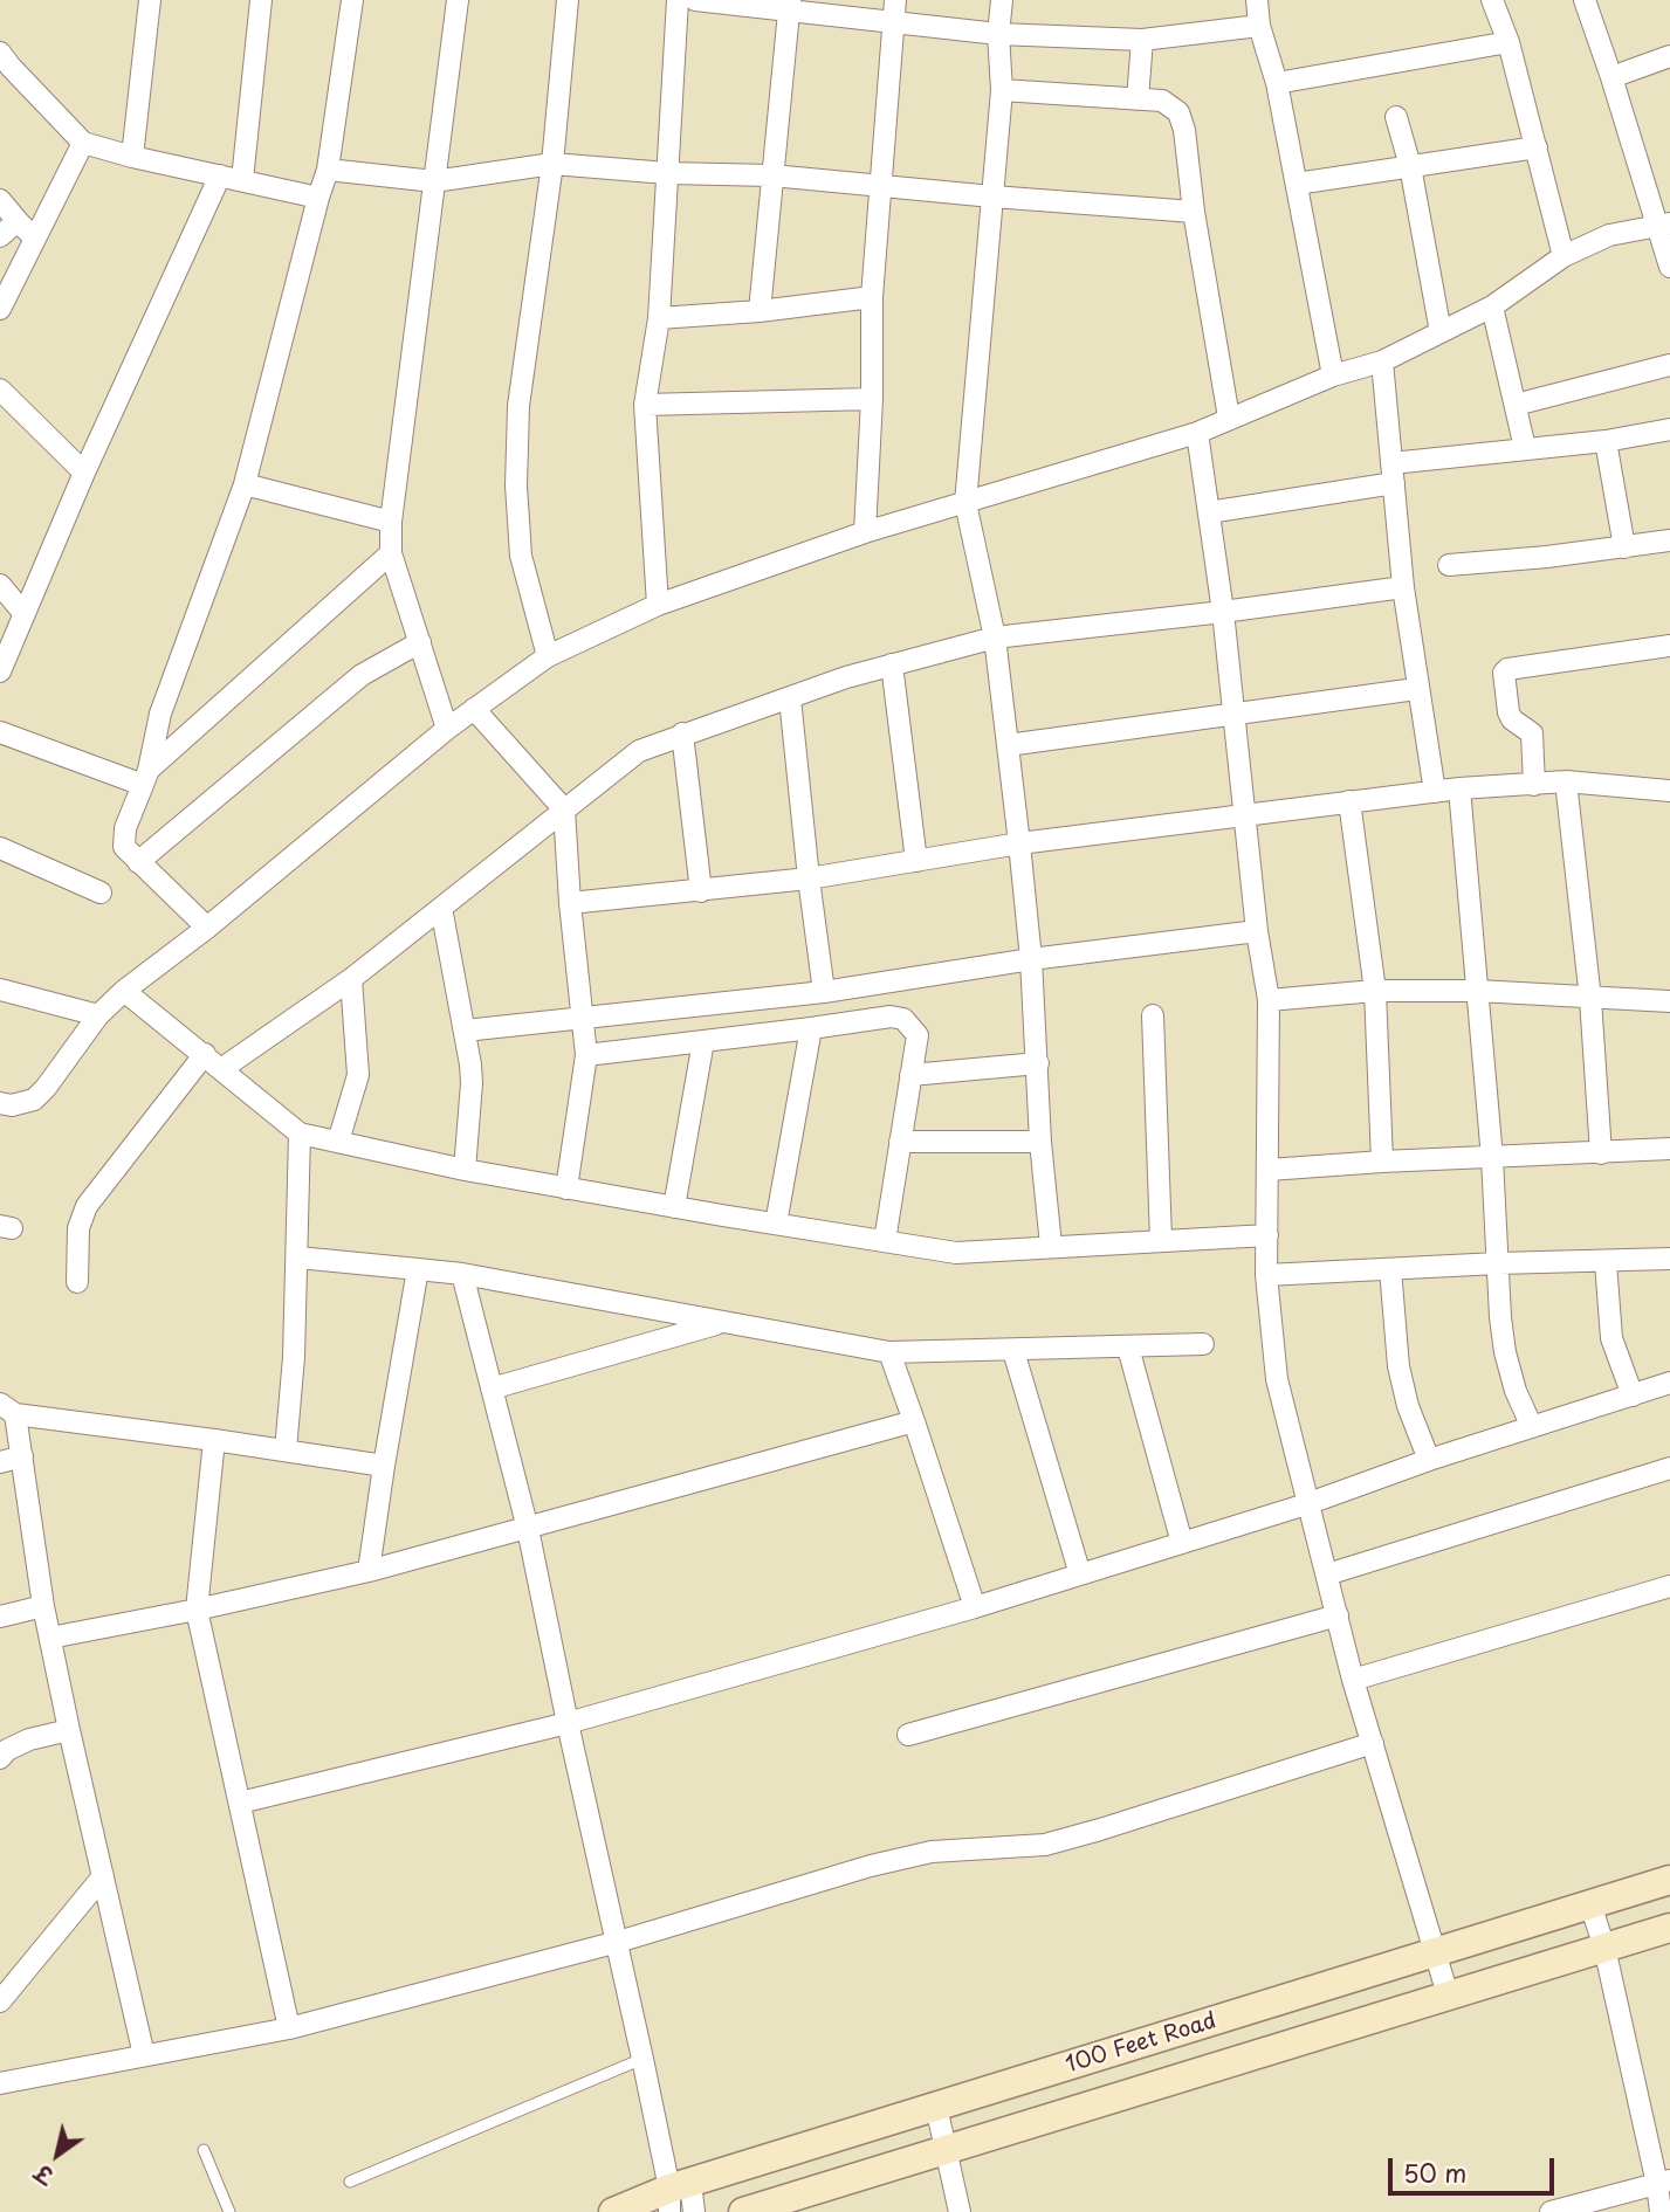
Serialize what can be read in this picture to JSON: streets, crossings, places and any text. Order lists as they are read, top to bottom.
{
  "streets": {
    "main road": ["100 Feet Road"]
  },
  "scale_bar": "50 m",
  "north": "bottom left"
}
